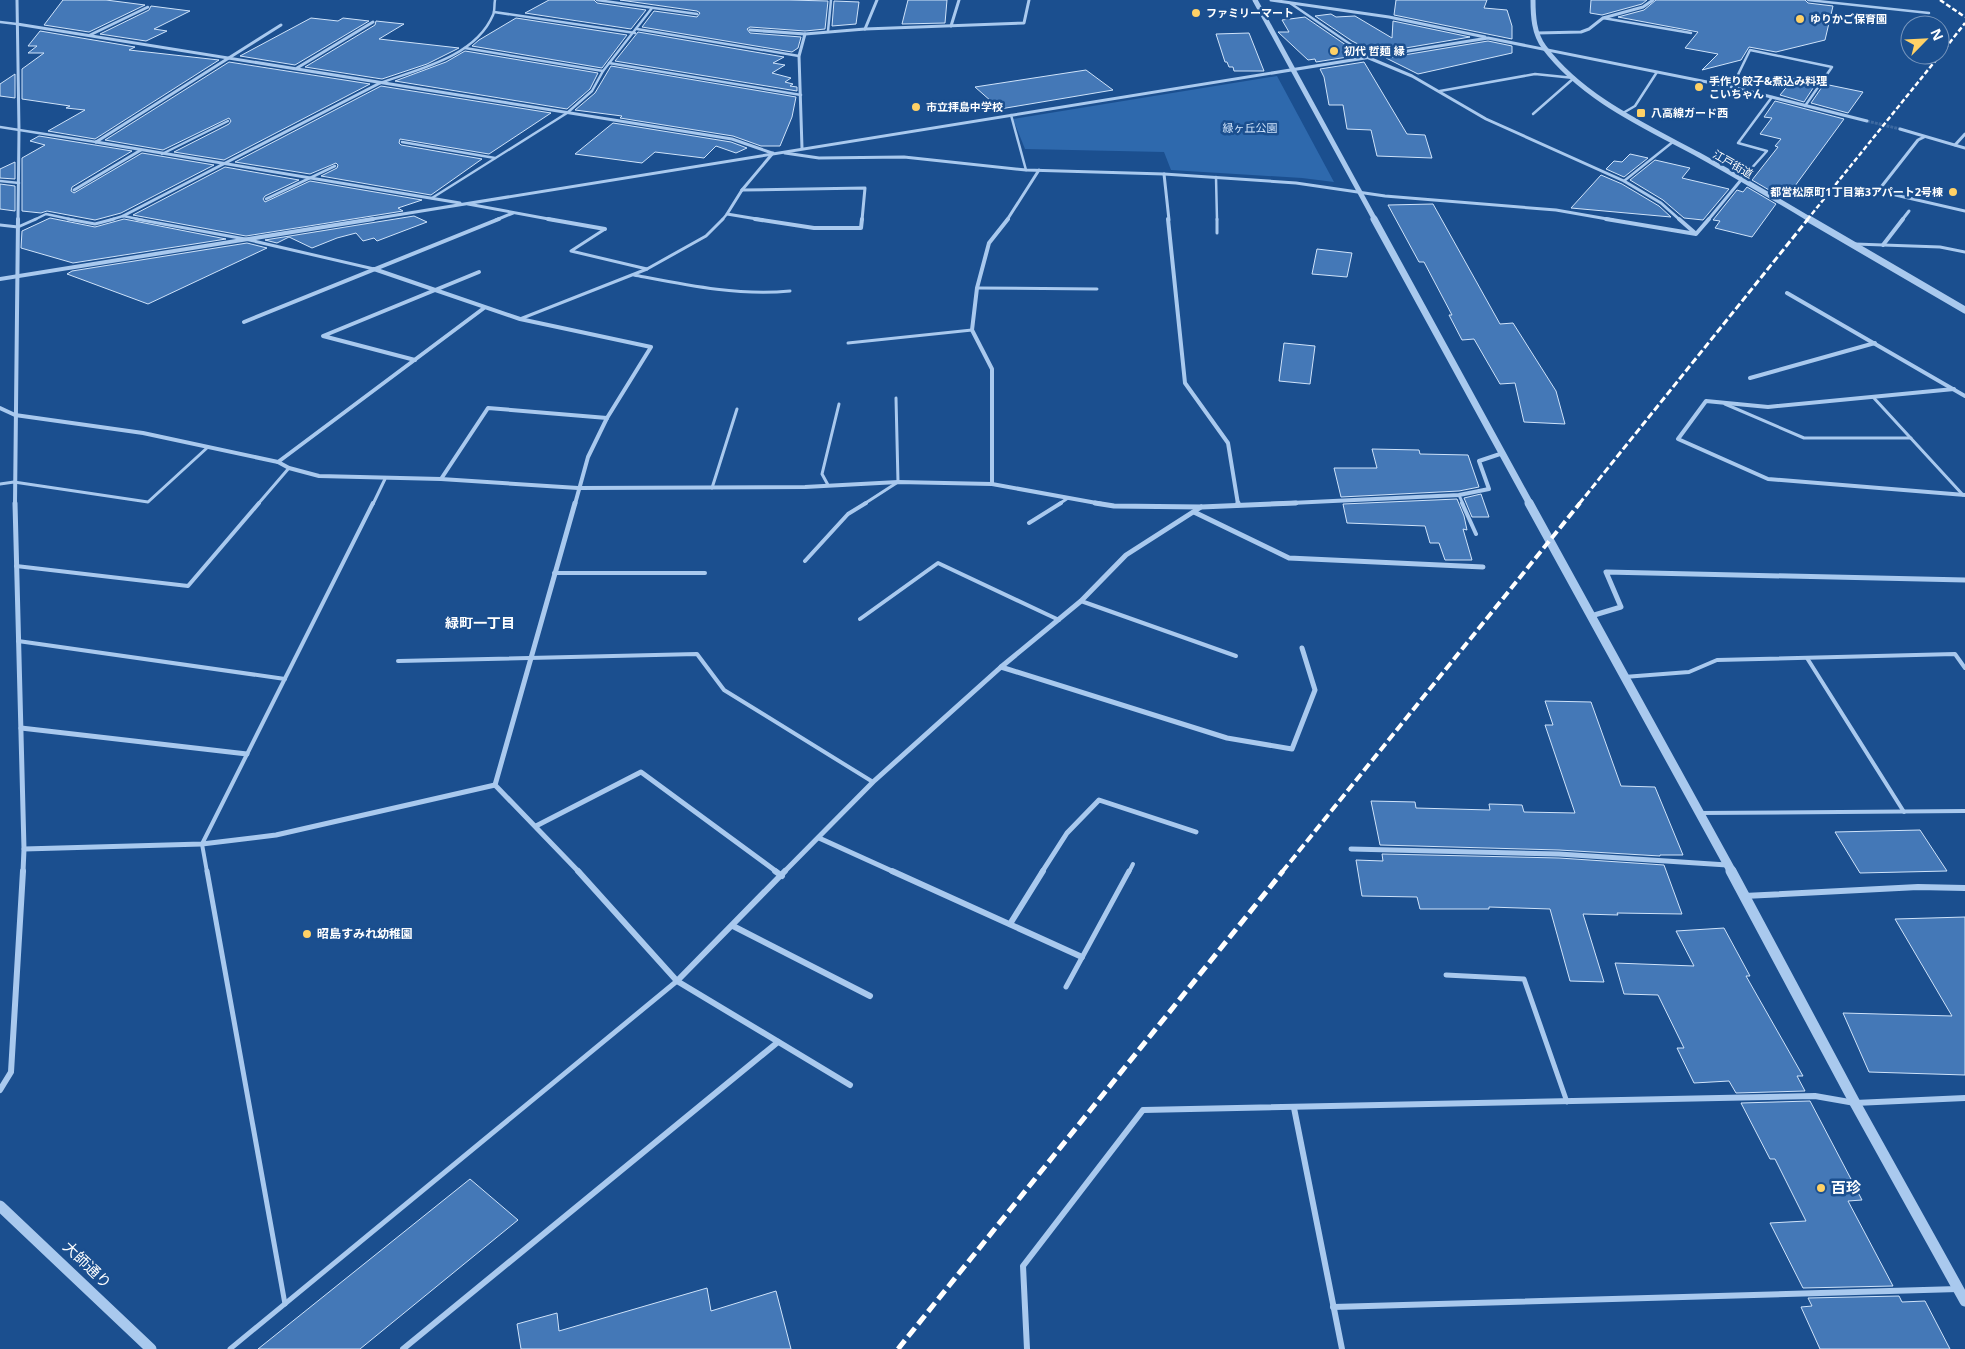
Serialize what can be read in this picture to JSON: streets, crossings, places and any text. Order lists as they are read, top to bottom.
{
  "streets": {
    "street": ["江戸街道", "大師通り"]
  },
  "districts": ["緑町一丁目"],
  "parks": ["緑ヶ丘公園"],
  "places": {
    "other": [
      "ファミリーマート",
      "ゆりかご保育園",
      "初代 哲麺 縁",
      "手作り餃子&煮込み料理 こいちゃん",
      "市立拝島中学校",
      "都営松原町1丁目第3アパート2号棟",
      "昭島すみれ幼稚園",
      "百珍"
    ],
    "transit": ["八高線ガード西"]
  },
  "north": "top right"
}
